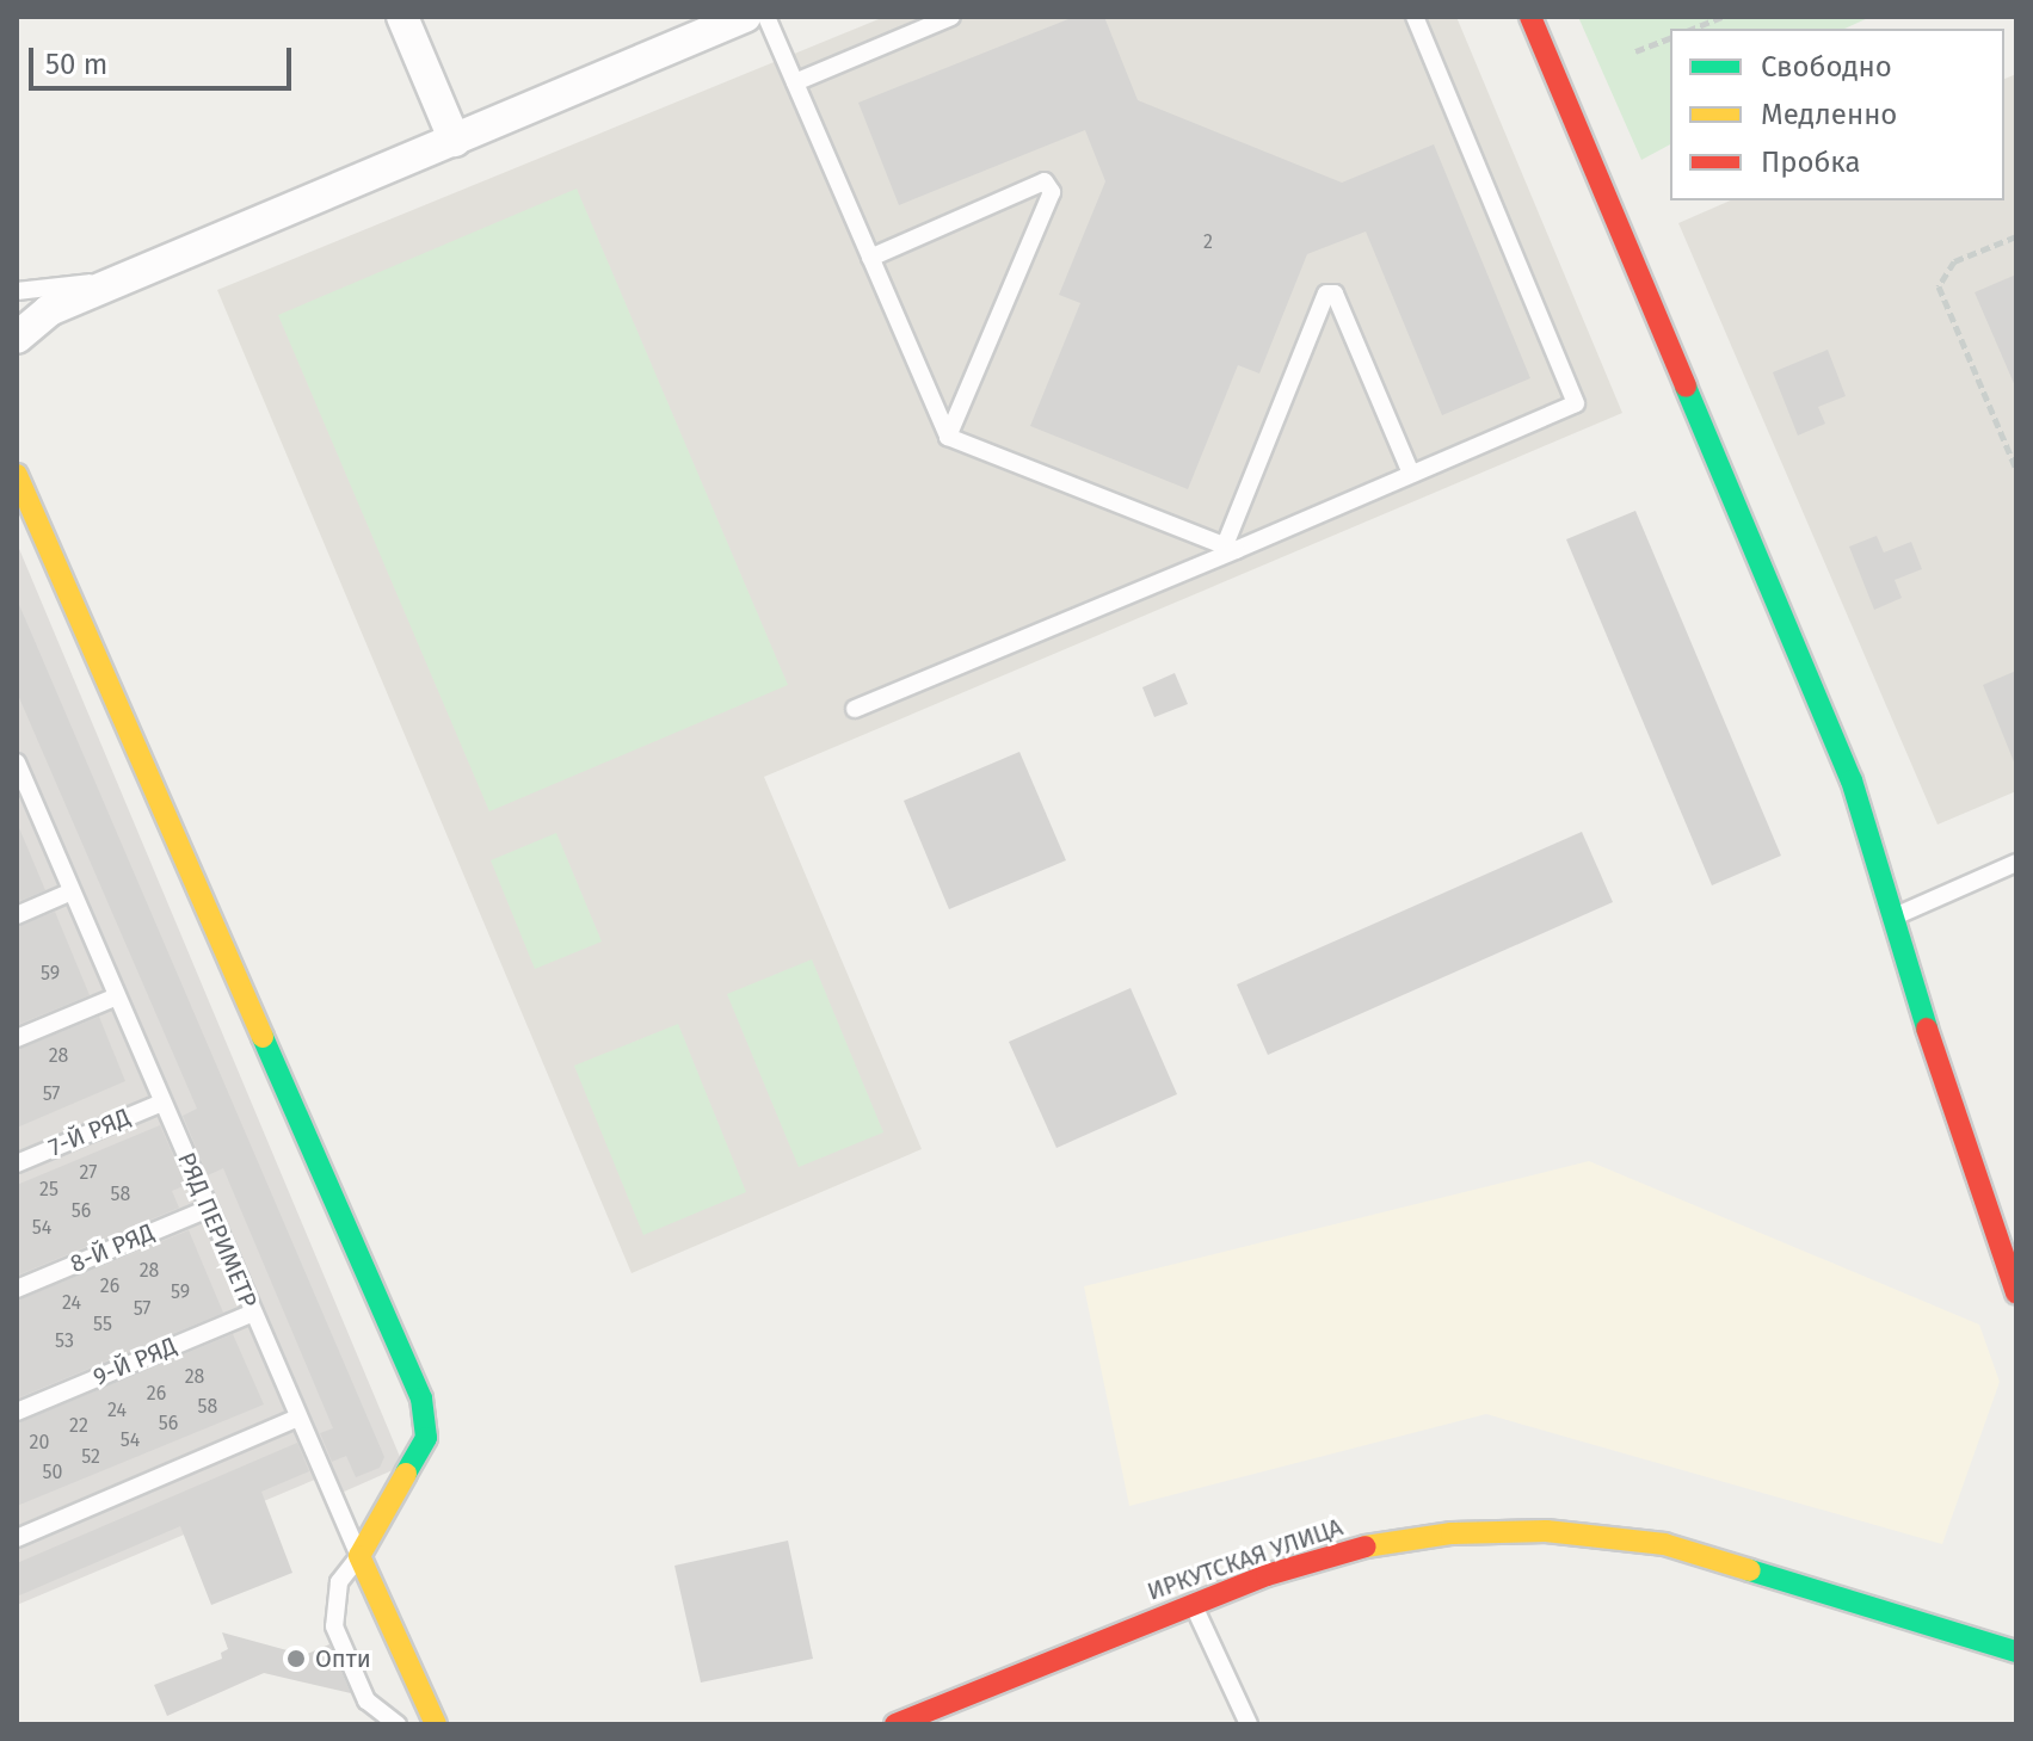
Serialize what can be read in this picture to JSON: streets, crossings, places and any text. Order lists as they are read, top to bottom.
{
  "streets": {
    "street": ["ИРКУТСКАЯ УЛИЦА"],
    "lane": [
      "7-Й РЯД",
      "РЯД ПЕРИМЕТР",
      "8-Й РЯД",
      "9-Й РЯД"
    ]
  },
  "crossings": [
    ["7-Й РЯД", "РЯД ПЕРИМЕТР"],
    ["РЯД ПЕРИМЕТР", "8-Й РЯД"],
    ["РЯД ПЕРИМЕТР", "9-Й РЯД"]
  ],
  "places": ["Опти"],
  "house_numbers": [
    "2",
    "59",
    "28",
    "57",
    "27",
    "25",
    "58",
    "56",
    "54",
    "28",
    "26",
    "59",
    "24",
    "57",
    "55",
    "53",
    "28",
    "26",
    "58",
    "24",
    "56",
    "22",
    "54",
    "20",
    "52",
    "50"
  ],
  "legend": ["Свободно", "Медленно", "Пробка"],
  "scale_bar": "50 m"
}
